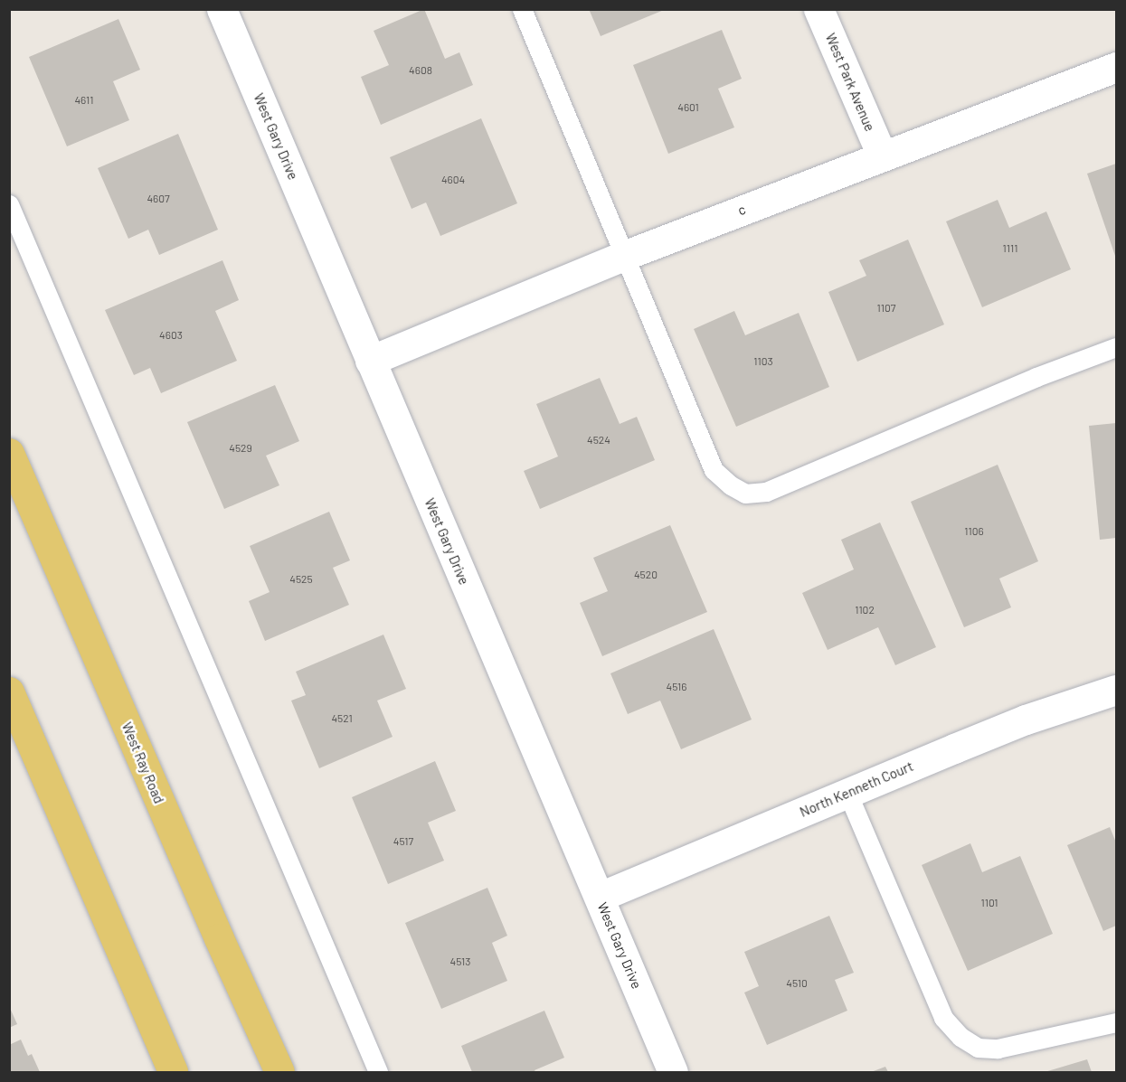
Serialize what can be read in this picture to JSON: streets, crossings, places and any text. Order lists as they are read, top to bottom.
{
  "streets": {
    "main road": ["West Ray Road"],
    "street": [
      "West Park Avenue",
      "West Gary Drive",
      "c",
      "North Kenneth Court"
    ]
  },
  "crossings": [
    ["West Park Avenue", "c"],
    ["West Gary Drive", "c"],
    ["West Gary Drive", "North Kenneth Court"]
  ],
  "house_numbers": [
    "4608",
    "4611",
    "4601",
    "4604",
    "4607",
    "1111",
    "1107",
    "4603",
    "1103",
    "4524",
    "4529",
    "1106",
    "4520",
    "4525",
    "1102",
    "4516",
    "4521",
    "4517",
    "1101",
    "4513",
    "4510"
  ]
}
